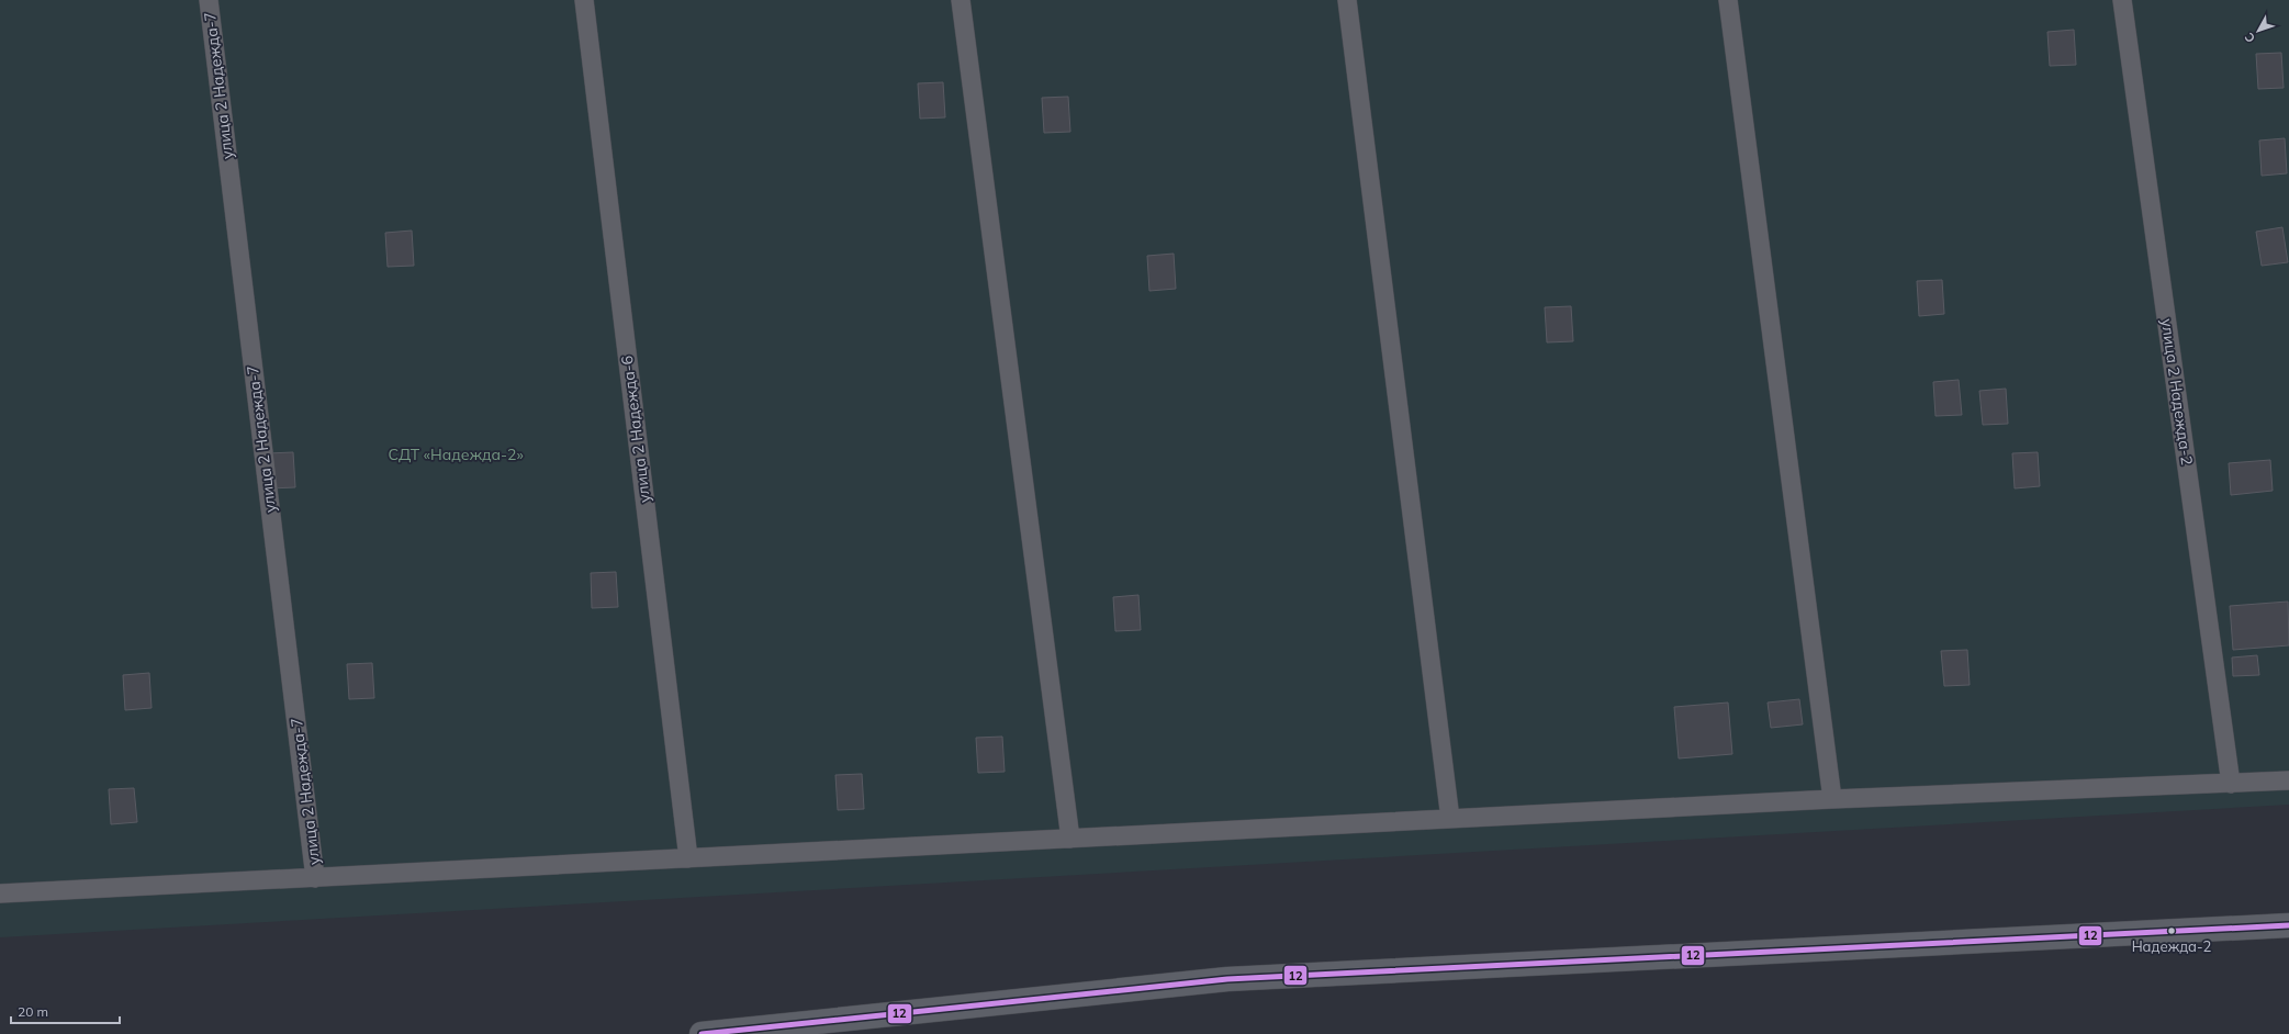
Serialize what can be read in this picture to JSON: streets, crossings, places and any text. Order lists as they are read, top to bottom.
{
  "streets": {
    "lane": ["улица 2 Надежда-7", "улица 2 Надежда-2", "улица 2 Надежда-6"]
  },
  "parks": ["СДТ «Надежда-2»"],
  "places": ["Надежда-2"],
  "lines": ["transit line 12"],
  "scale_bar": "20 m",
  "north": "bottom left"
}
